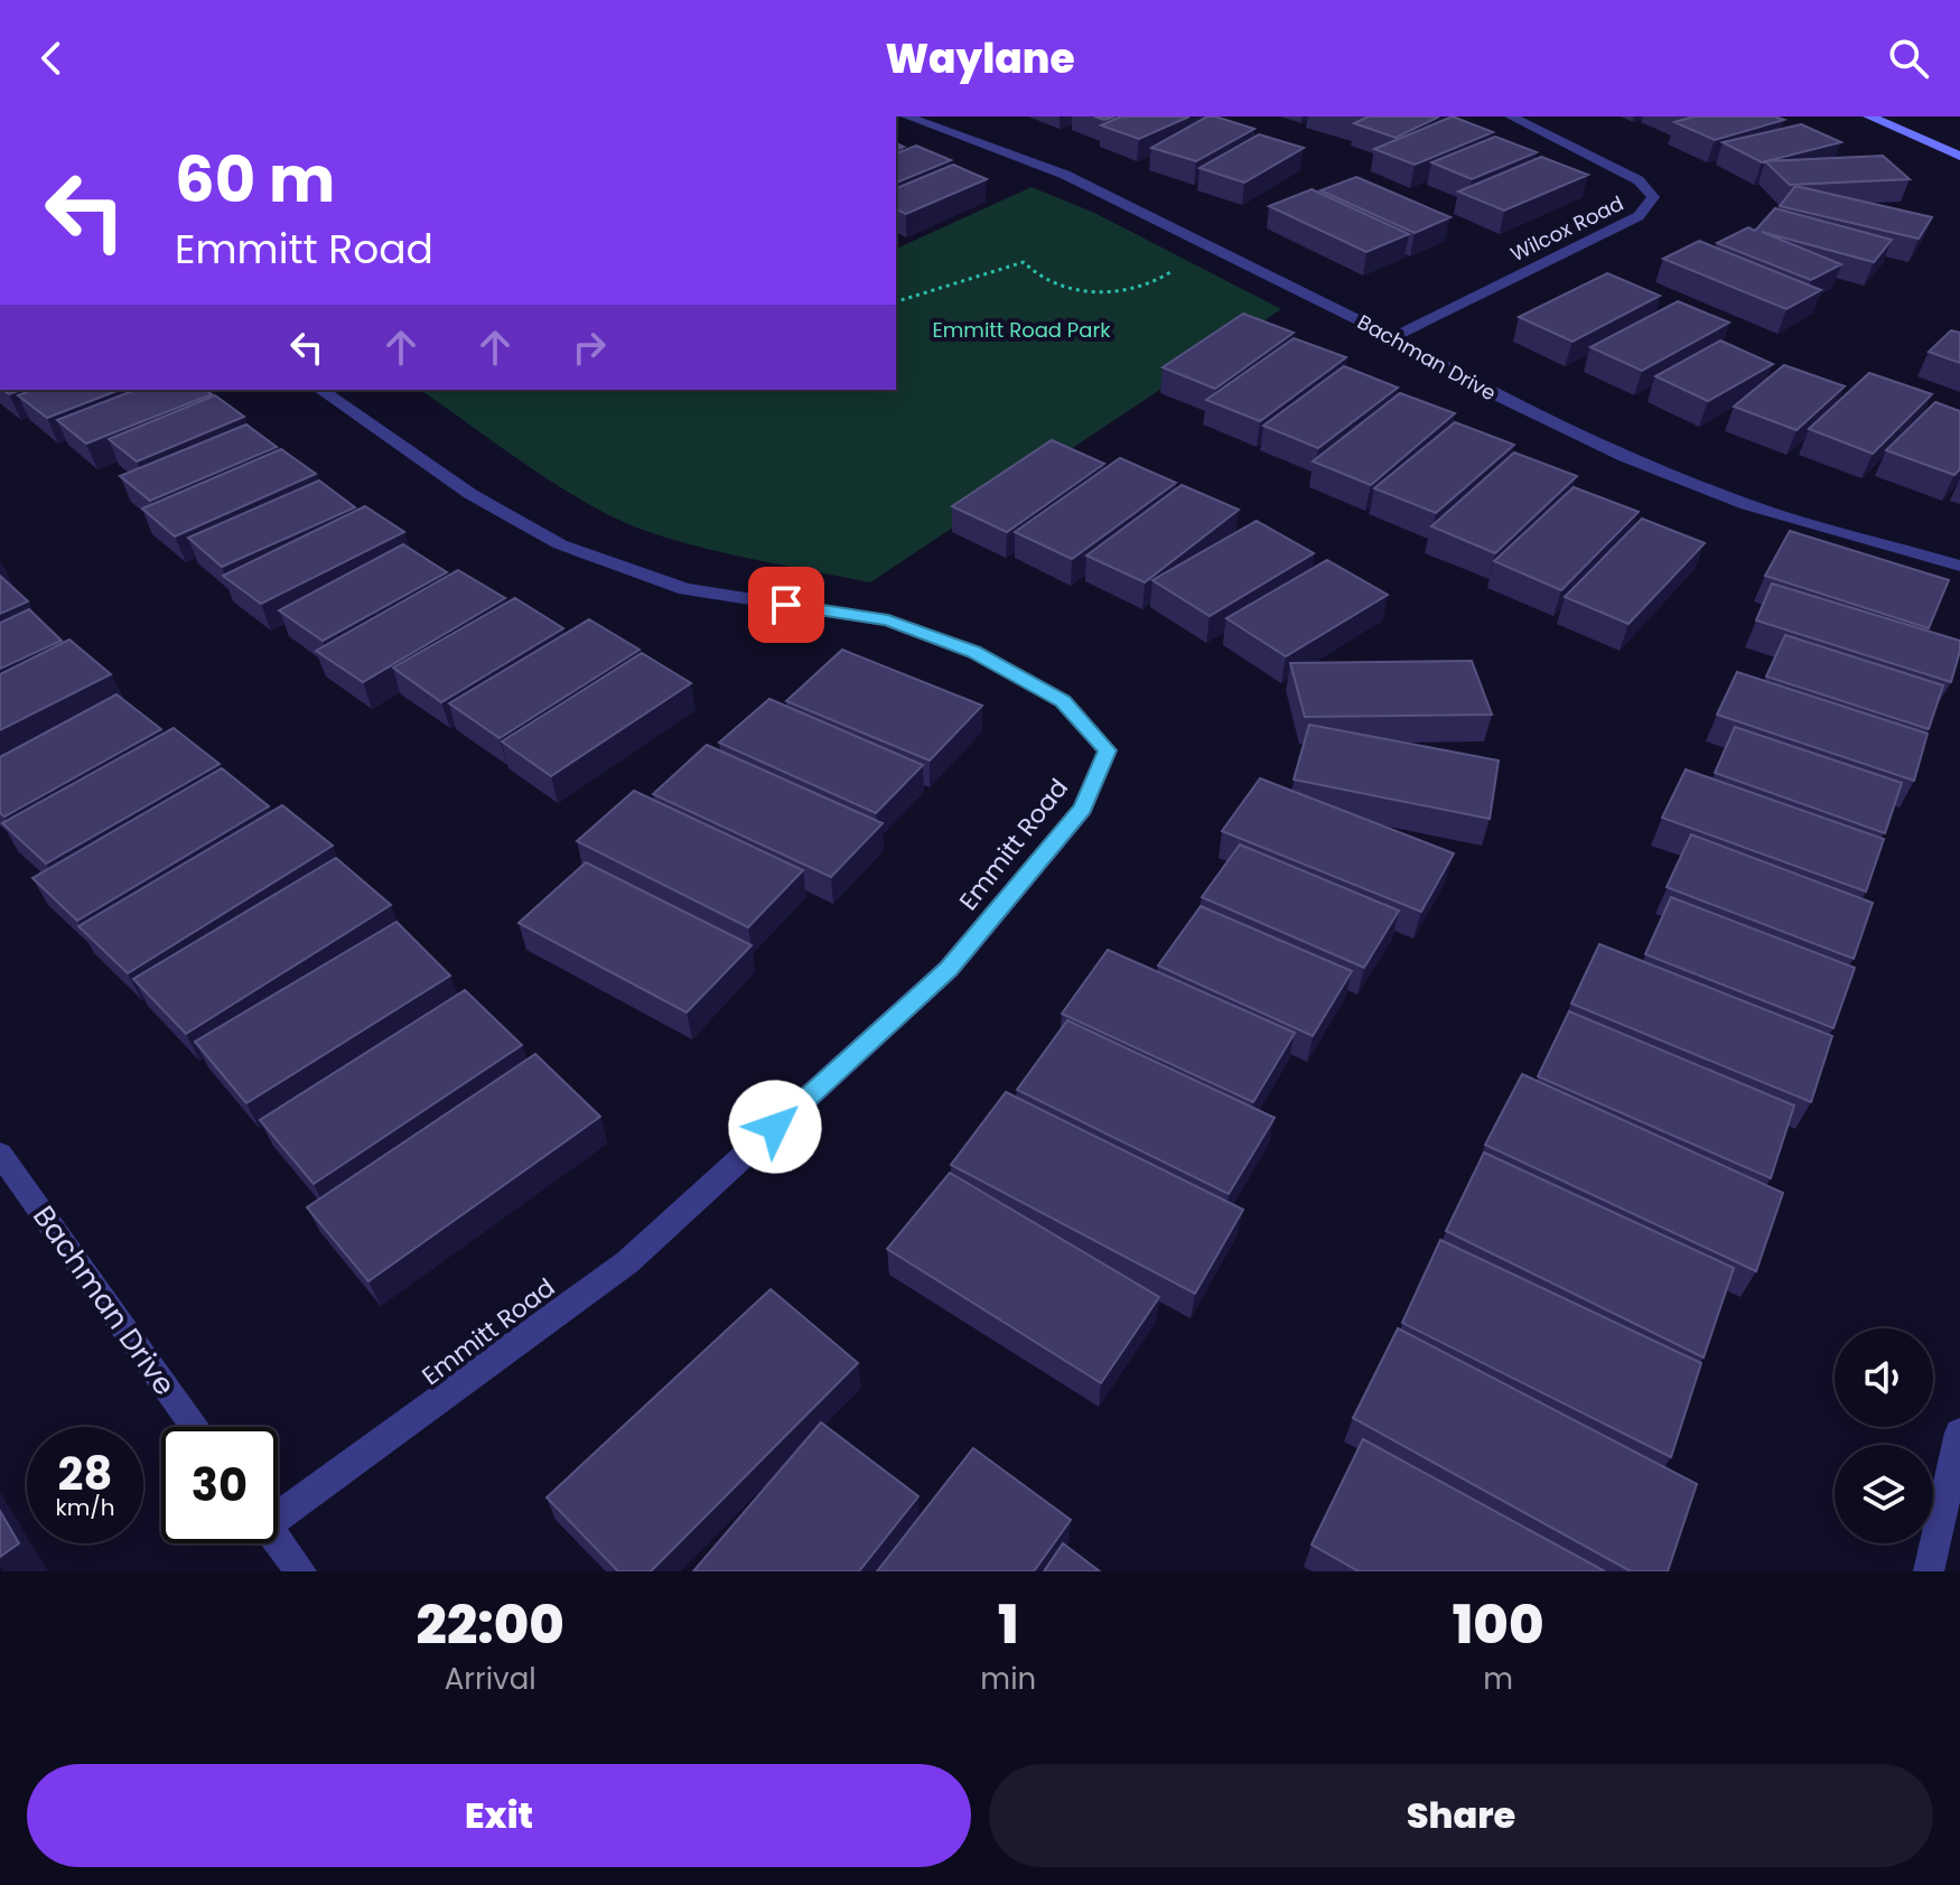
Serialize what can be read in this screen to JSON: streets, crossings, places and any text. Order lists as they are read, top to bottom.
{
  "streets": {
    "street": ["Wilcox Road", "Bachman Drive", "Emmitt Road"]
  },
  "crossings": [
    ["Wilcox Road", "Bachman Drive"]
  ],
  "parks": ["Emmitt Road Park"],
  "page": {
    "header": "Waylane",
    "turn": ["60 m", "Emmitt Road"],
    "speed": "28 km/h",
    "limit": "30",
    "eta": [
      "22:00",
      "Arrival",
      "1",
      "min",
      "100",
      "m"
    ],
    "buttons": ["Exit", "Share"]
  }
}
